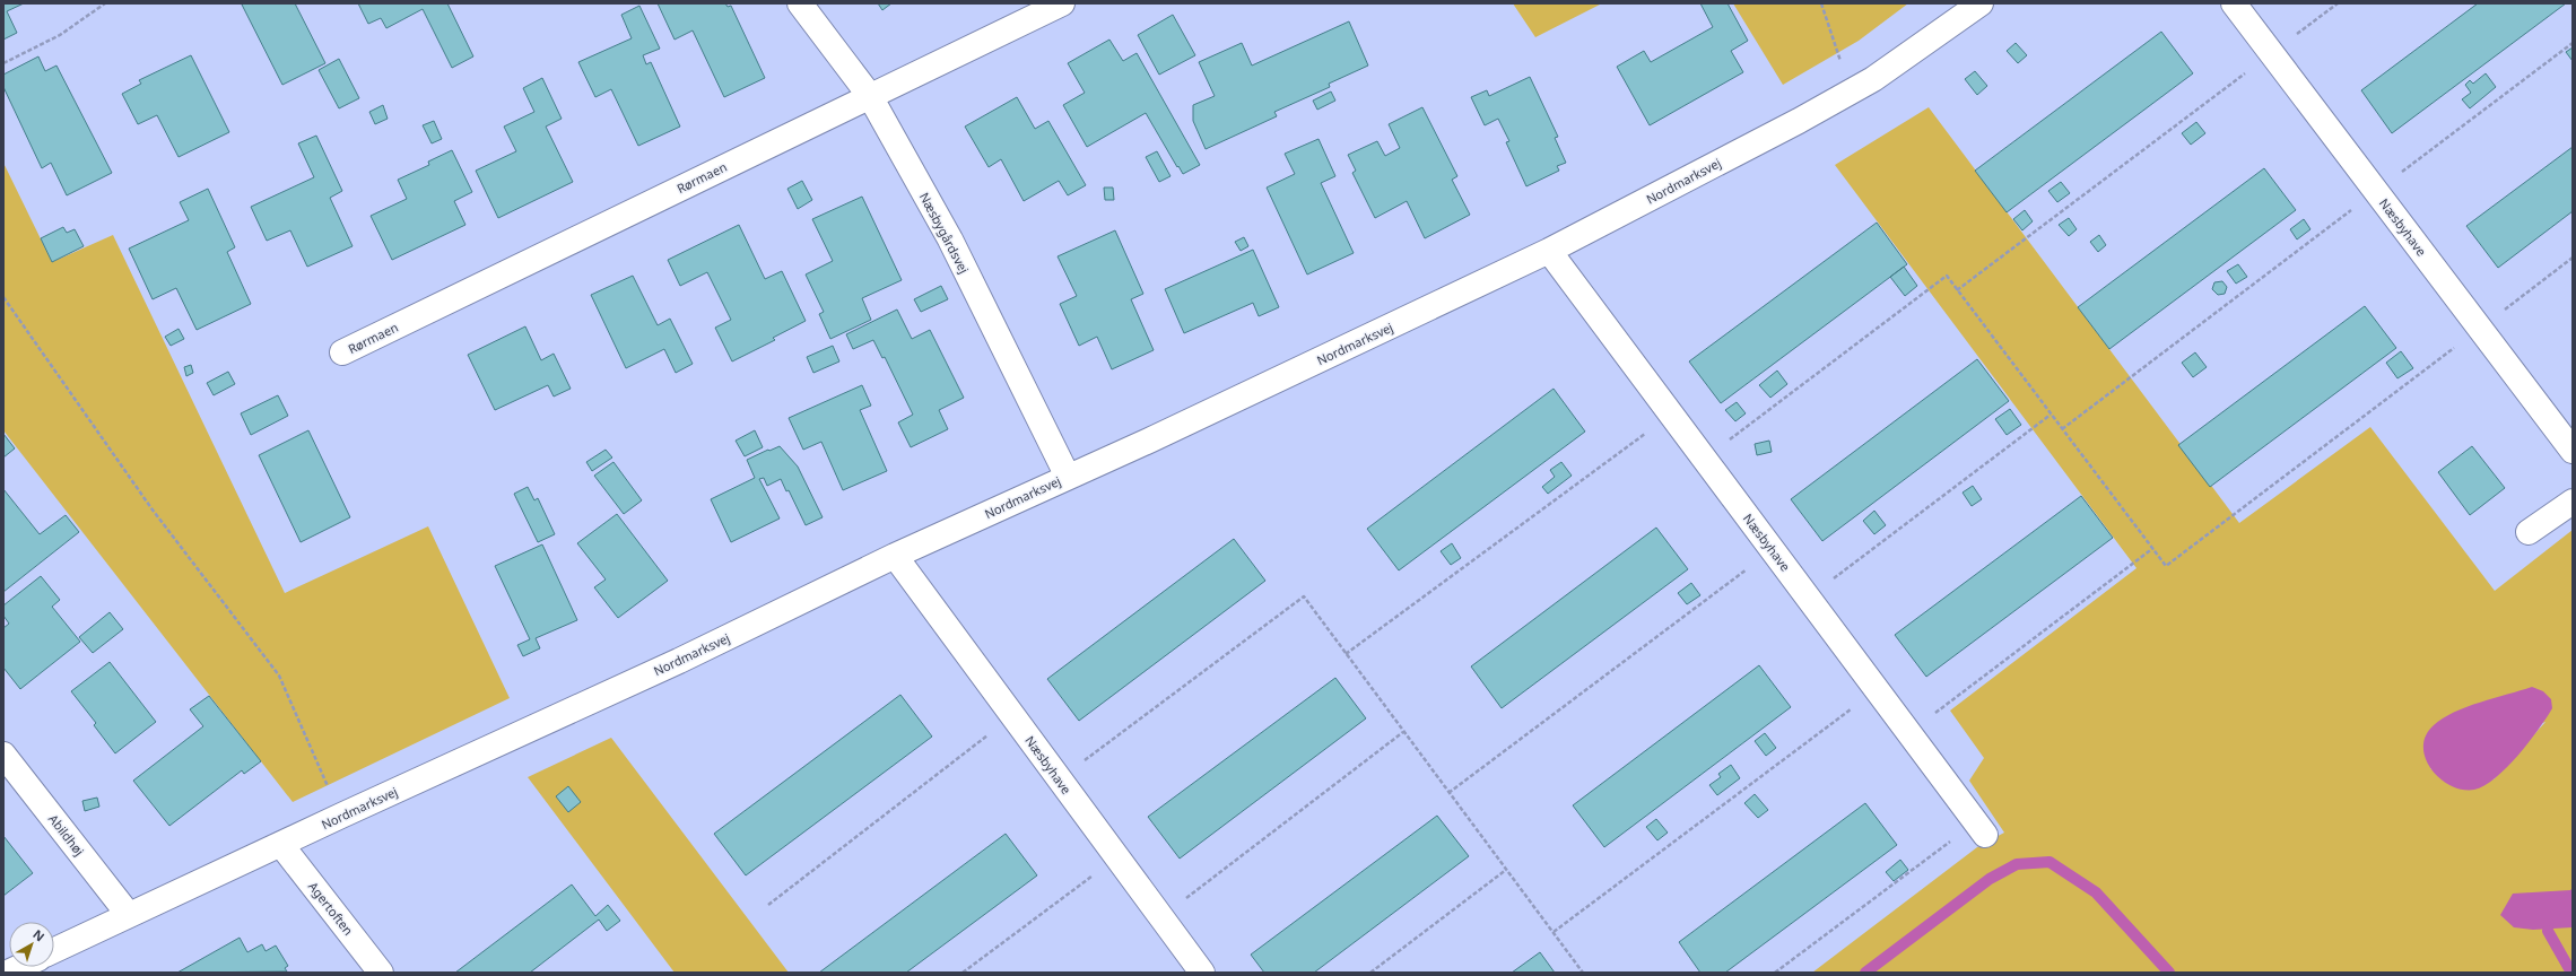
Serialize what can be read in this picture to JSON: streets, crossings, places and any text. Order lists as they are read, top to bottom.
{
  "streets": {
    "street": [
      "Rørmaen",
      "Nordmarksvej",
      "Næsbyhave",
      "Næsbygårdsvej",
      "Abildhøj",
      "Agertoften"
    ]
  },
  "crossings": [
    ["Rørmaen", "Næsbygårdsvej"],
    ["Nordmarksvej", "Næsbyhave"],
    ["Nordmarksvej", "Næsbygårdsvej"],
    ["Nordmarksvej", "Abildhøj"],
    ["Nordmarksvej", "Agertoften"]
  ],
  "north": "top right"
}
